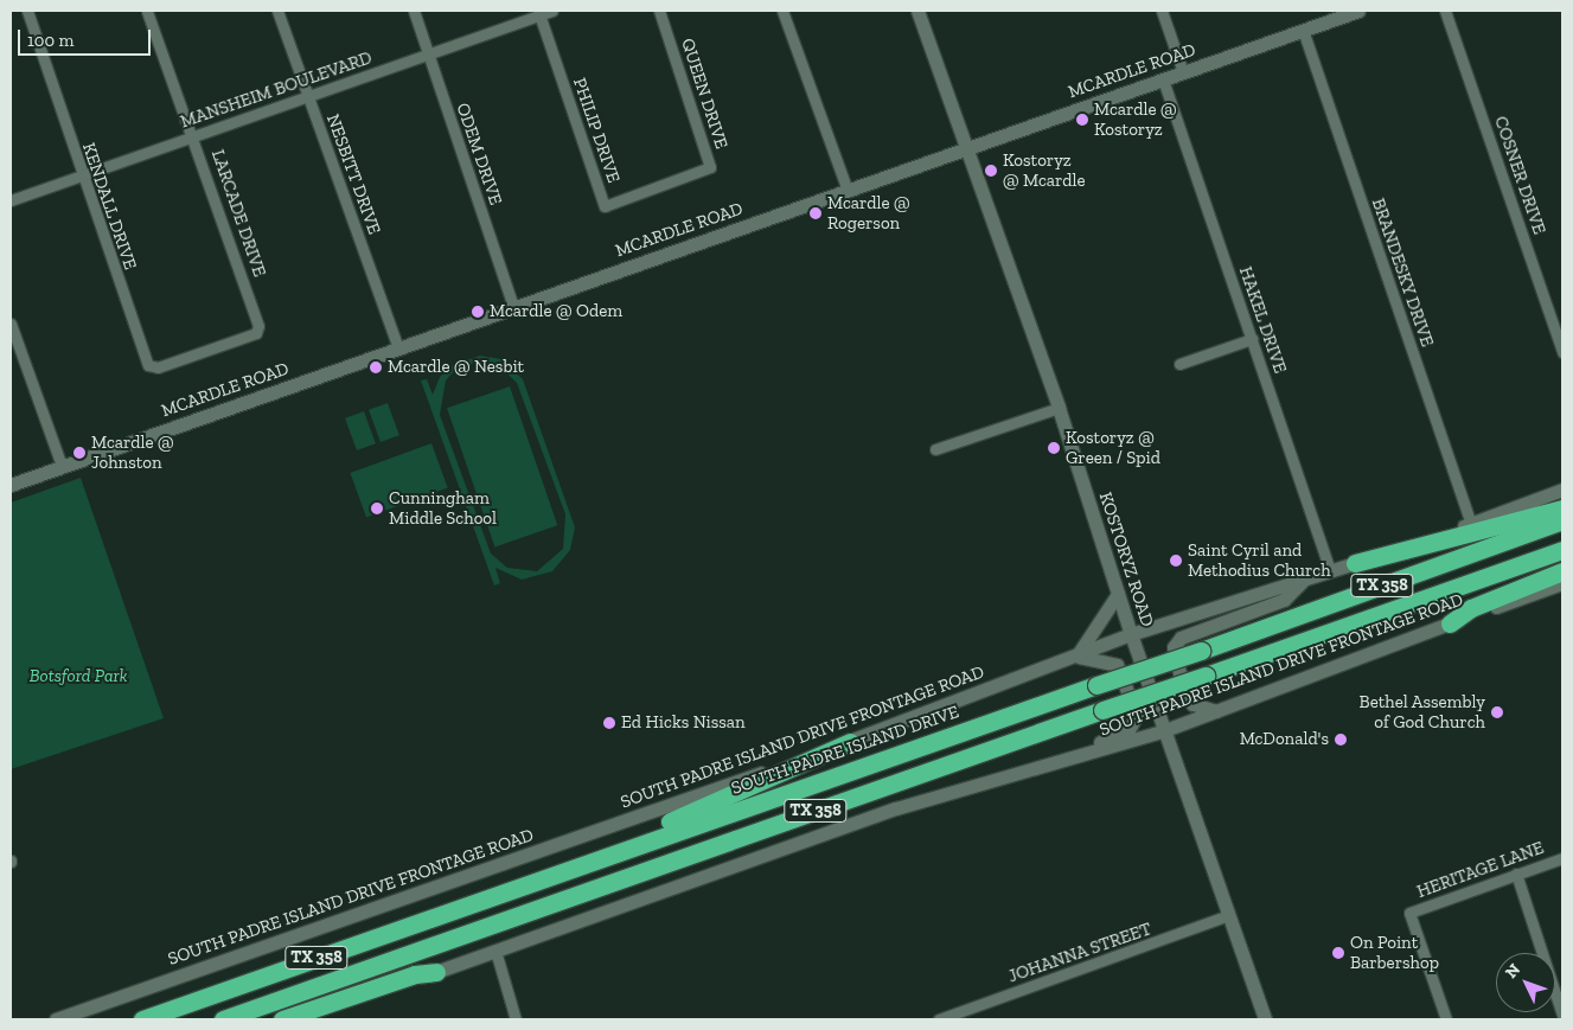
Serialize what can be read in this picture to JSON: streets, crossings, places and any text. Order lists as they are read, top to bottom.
{
  "streets": {
    "highway": ["TX 358", "SOUTH PADRE ISLAND DRIVE"],
    "main road": ["MCARDLE ROAD", "KOSTORYZ ROAD", "SOUTH PADRE ISLAND DRIVE FRONTAGE ROAD"],
    "street": [
      "MANSHEIM BOULEVARD",
      "QUEEN DRIVE",
      "PHILIP DRIVE",
      "ODEM DRIVE",
      "NESBITT DRIVE",
      "COSNER DRIVE",
      "KENDALL DRIVE",
      "LARCADE DRIVE",
      "BRANDESKY DRIVE",
      "HAKEL DRIVE",
      "HERITAGE LANE",
      "JOHANNA STREET"
    ]
  },
  "crossings": [
    ["MCARDLE ROAD", "ODEM DRIVE"],
    ["MCARDLE ROAD", "NESBITT DRIVE"],
    ["MCARDLE ROAD", "BRANDESKY DRIVE"],
    ["MCARDLE ROAD", "HAKEL DRIVE"],
    ["MCARDLE ROAD", "KOSTORYZ ROAD"],
    ["MANSHEIM BOULEVARD", "PHILIP DRIVE"],
    ["MANSHEIM BOULEVARD", "ODEM DRIVE"],
    ["MANSHEIM BOULEVARD", "NESBITT DRIVE"],
    ["MANSHEIM BOULEVARD", "KENDALL DRIVE"],
    ["MANSHEIM BOULEVARD", "LARCADE DRIVE"],
    ["QUEEN DRIVE", "PHILIP DRIVE"],
    ["KENDALL DRIVE", "LARCADE DRIVE"],
    ["BRANDESKY DRIVE", "SOUTH PADRE ISLAND DRIVE FRONTAGE ROAD"],
    ["HAKEL DRIVE", "SOUTH PADRE ISLAND DRIVE FRONTAGE ROAD"],
    ["KOSTORYZ ROAD", "SOUTH PADRE ISLAND DRIVE FRONTAGE ROAD"],
    ["KOSTORYZ ROAD", "JOHANNA STREET"]
  ],
  "parks": ["Botsford Park"],
  "places": [
    "Mcardle @ Kostoryz",
    "Kostoryz @ Mcardle",
    "Mcardle @ Rogerson",
    "Mcardle @ Odem",
    "Mcardle @ Nesbit",
    "Kostoryz @ Green / Spid",
    "Mcardle @ Johnston",
    "Cunningham Middle School",
    "Saint Cyril and Methodius Church",
    "Bethel Assembly of God Church",
    "Ed Hicks Nissan",
    "McDonald's",
    "On Point Barbershop"
  ],
  "scale_bar": "100 m",
  "north": "top left"
}
